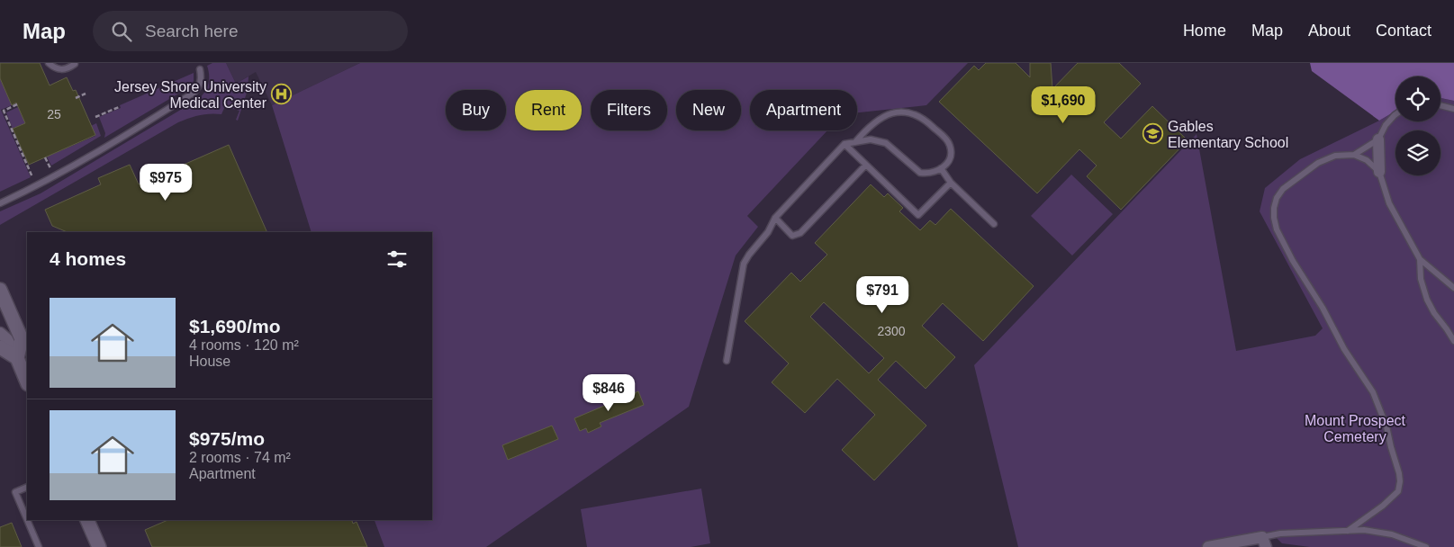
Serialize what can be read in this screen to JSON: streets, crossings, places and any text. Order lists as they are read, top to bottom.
{
  "parks": ["Mount Prospect Cemetery"],
  "places": {
    "hospital": ["Jersey Shore University Medical Center"],
    "school or university": ["Gables Elementary School"]
  },
  "house_numbers": ["25", "2300"],
  "page": {
    "header": "Map",
    "search": "Search here",
    "nav": [
      "Home",
      "Map",
      "About",
      "Contact"
    ],
    "price": [
      "$1,690",
      "$975",
      "$791",
      "$846"
    ],
    "chip": [
      "Buy",
      "Rent",
      "Filters",
      "New",
      "Apartment"
    ],
    "heading": "4 homes",
    "list": [
      {
        "name": "$1,690/mo",
        "note": "4 rooms · 120 m² · House"
      },
      {
        "name": "$975/mo",
        "note": "2 rooms · 74 m² · Apartment"
      }
    ]
  }
}
